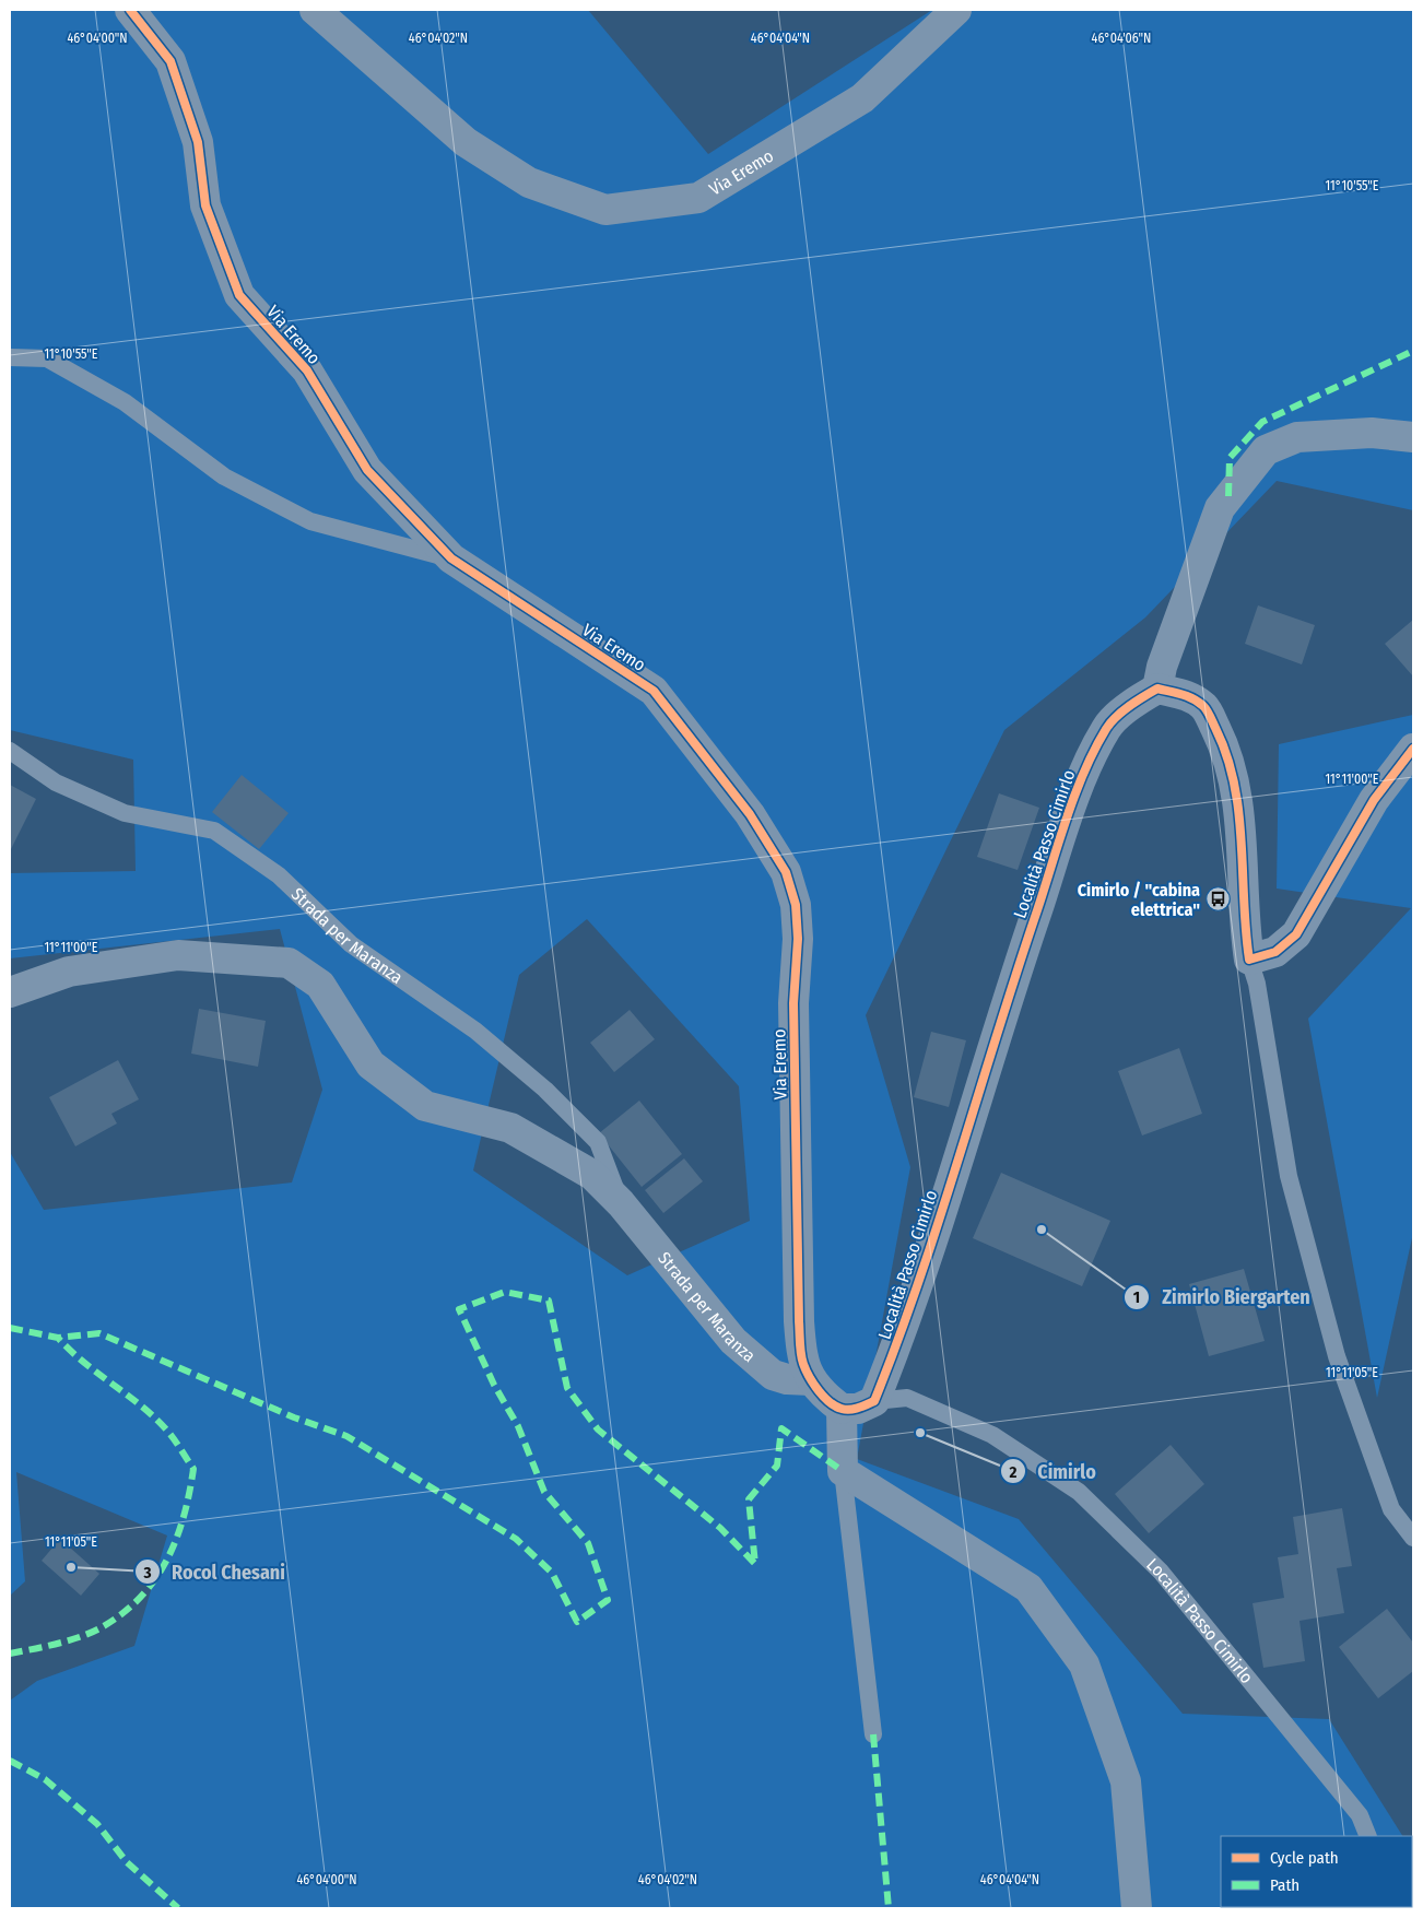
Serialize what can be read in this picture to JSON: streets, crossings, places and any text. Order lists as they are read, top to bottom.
{
  "streets": {
    "street": ["Via Eremo", "Località Passo Cimirlo", "Strada per Maranza"]
  },
  "crossings": [
    ["Via Eremo", "Località Passo Cimirlo"],
    ["Via Eremo", "Strada per Maranza"]
  ],
  "places": {
    "bus stop": ["Cimirlo / \"cabina elettrica\""],
    "other": ["Zimirlo Biergarten", "Cimirlo", "Rocol Chesani"]
  },
  "legend": ["Cycle path", "Path"],
  "coordinates": [
    "46°04'00\"N",
    "46°04'02\"N",
    "46°04'04\"N",
    "46°04'06\"N",
    "11°10'55\"E",
    "11°11'00\"E",
    "11°11'05\"E"
  ]
}
